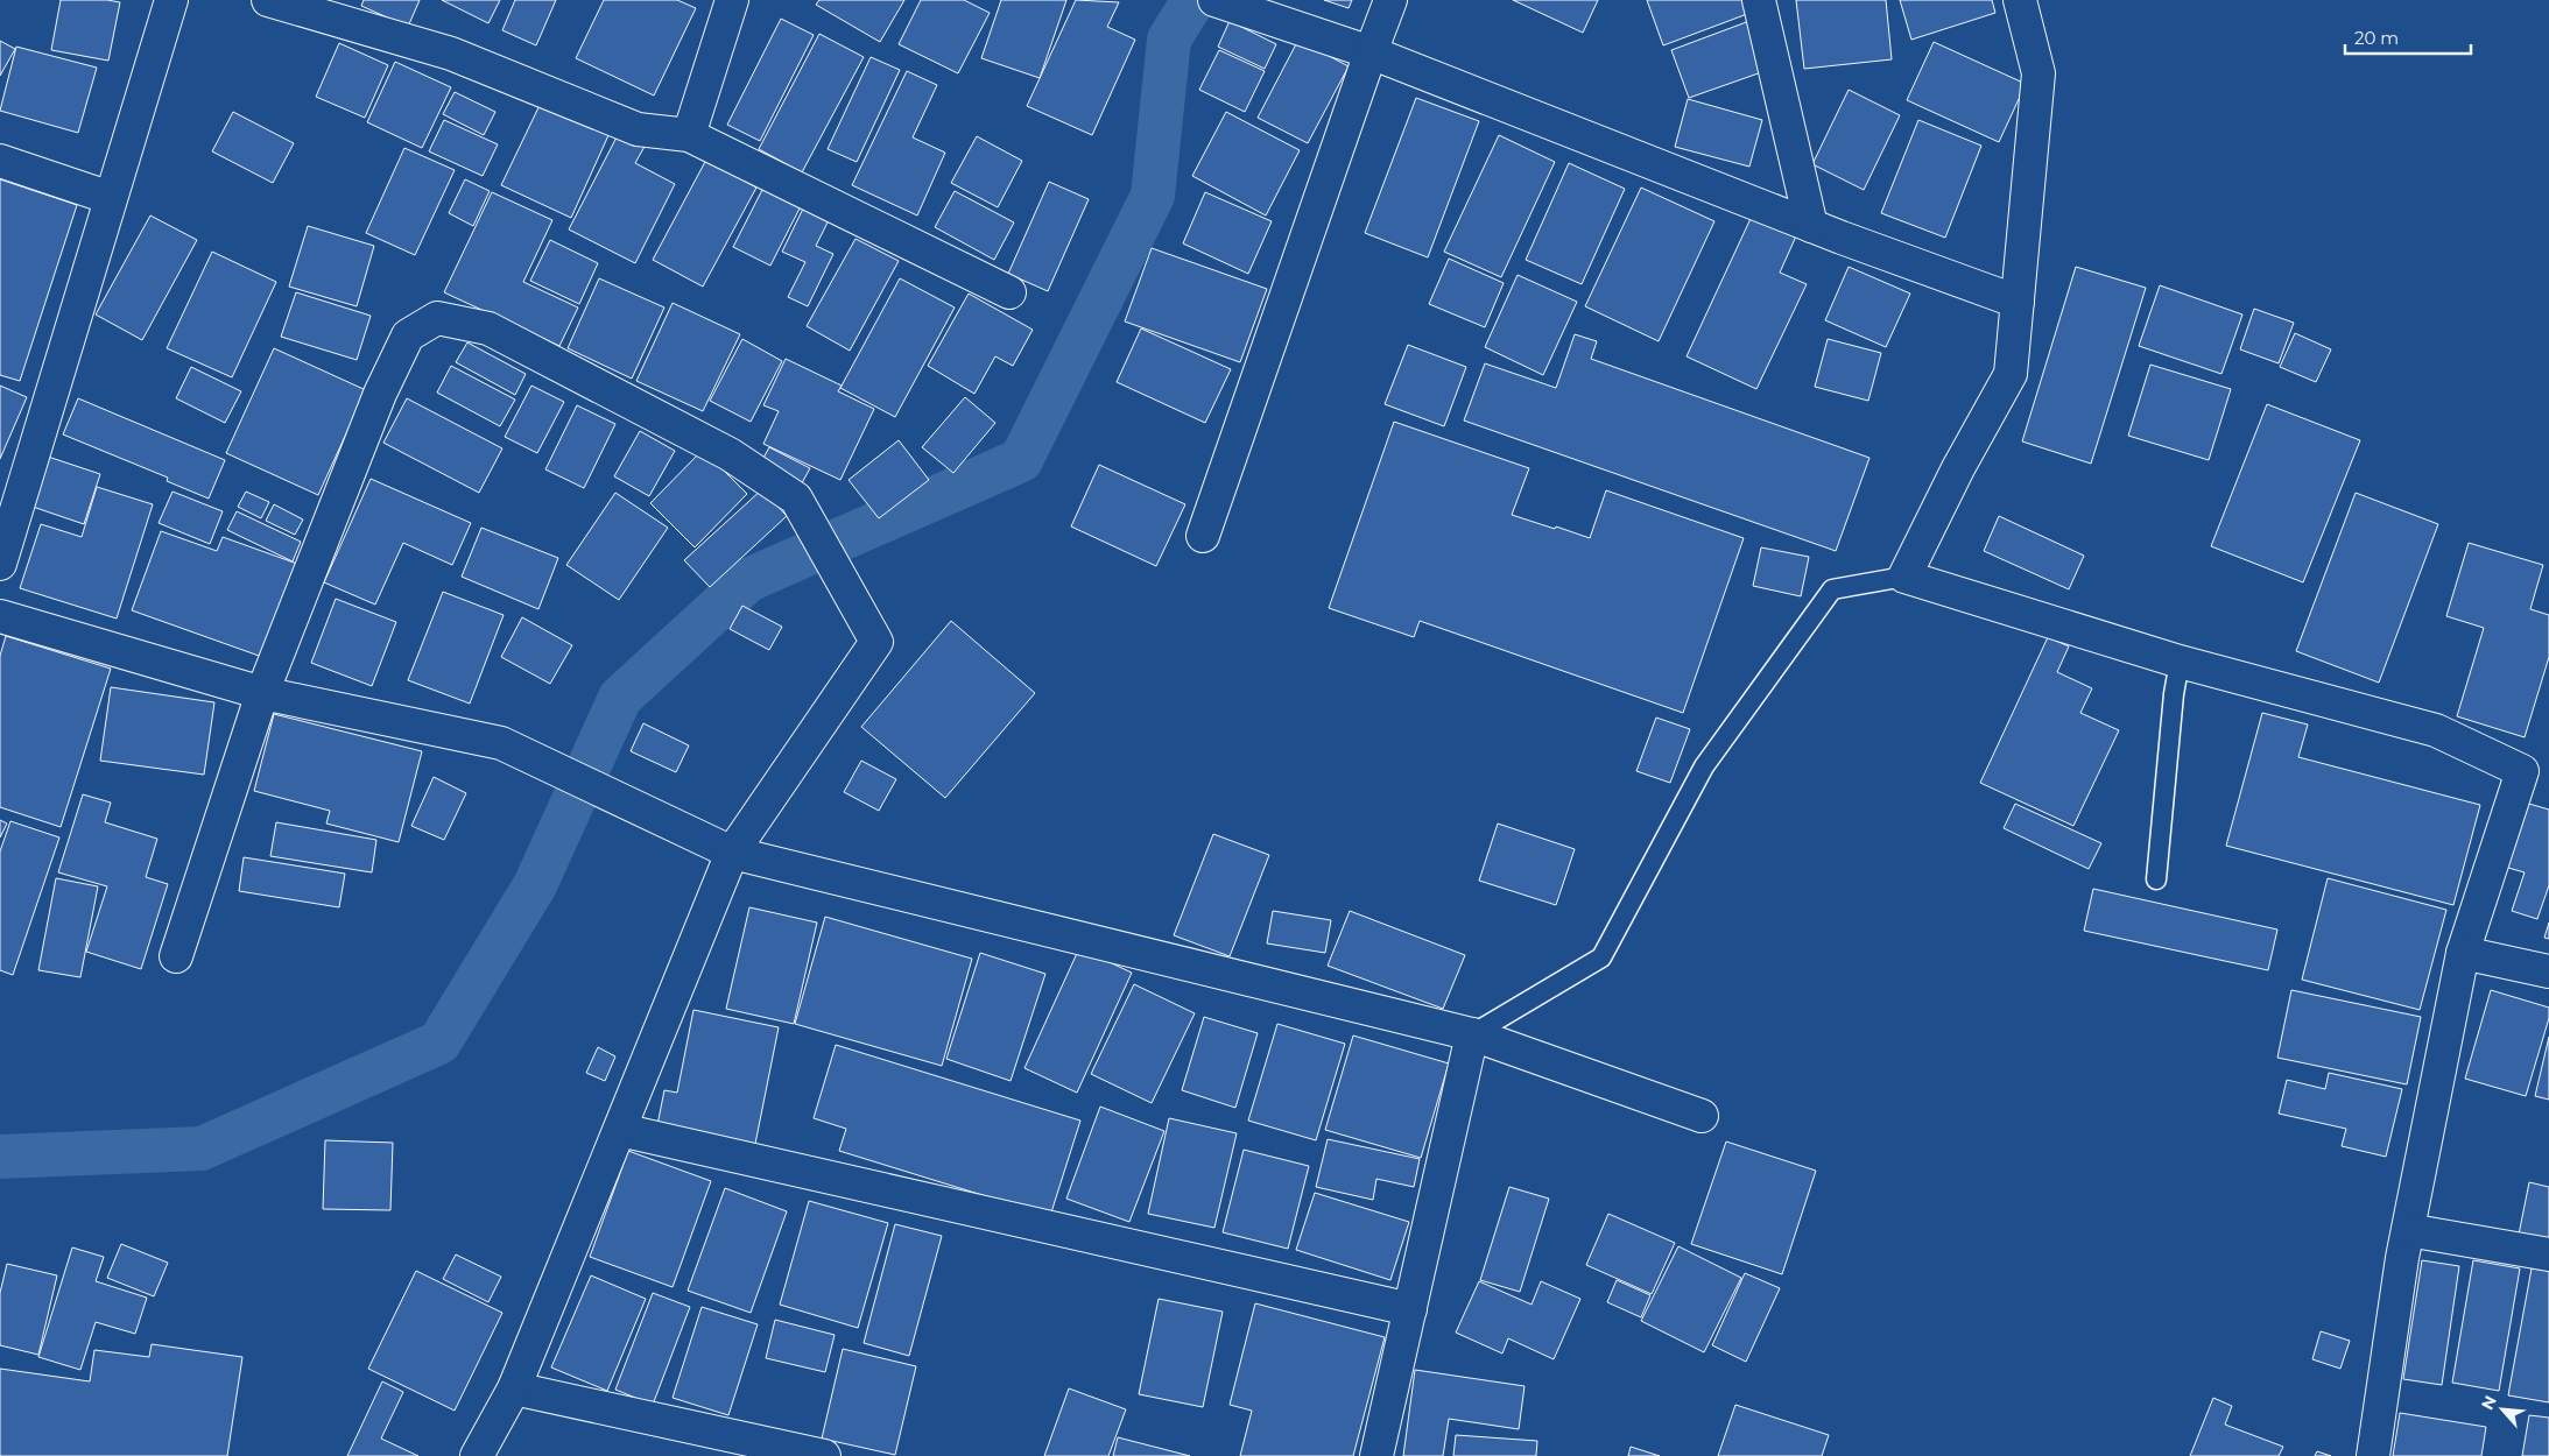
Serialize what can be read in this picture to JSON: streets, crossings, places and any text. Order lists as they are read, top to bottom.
{
  "scale_bar": "20 m",
  "north": "top left"
}
